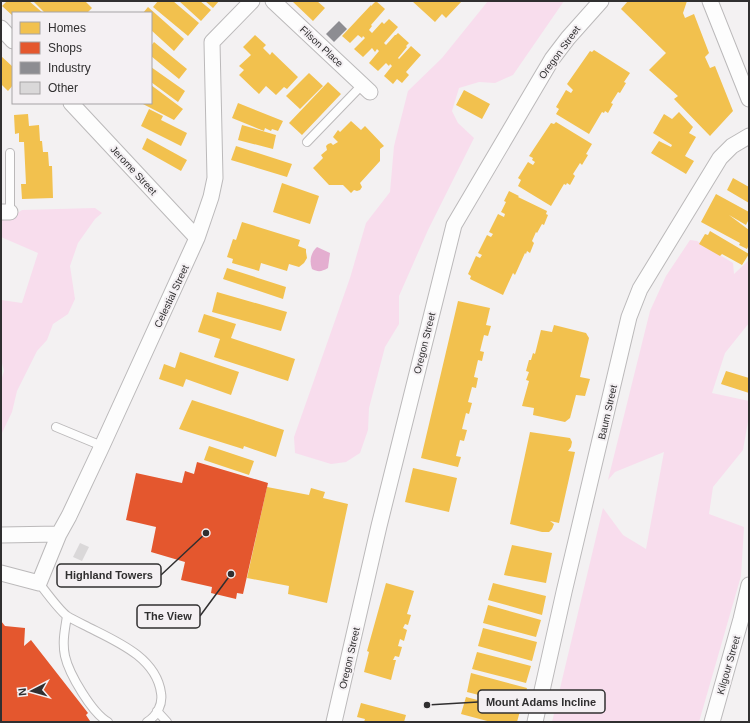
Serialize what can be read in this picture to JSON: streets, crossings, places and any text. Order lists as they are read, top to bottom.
{
  "streets": {
    "street": [
      "Filson Place",
      "Oregon Street",
      "Jerome Street",
      "Celestial Street",
      "Baum Street",
      "Kilgour Street"
    ]
  },
  "crossings": [
    ["Jerome Street", "Celestial Street"]
  ],
  "places": ["Highland Towers", "The View", "Mount Adams Incline"],
  "legend": [
    "Homes",
    "Shops",
    "Industry",
    "Other"
  ],
  "north": "left"
}
